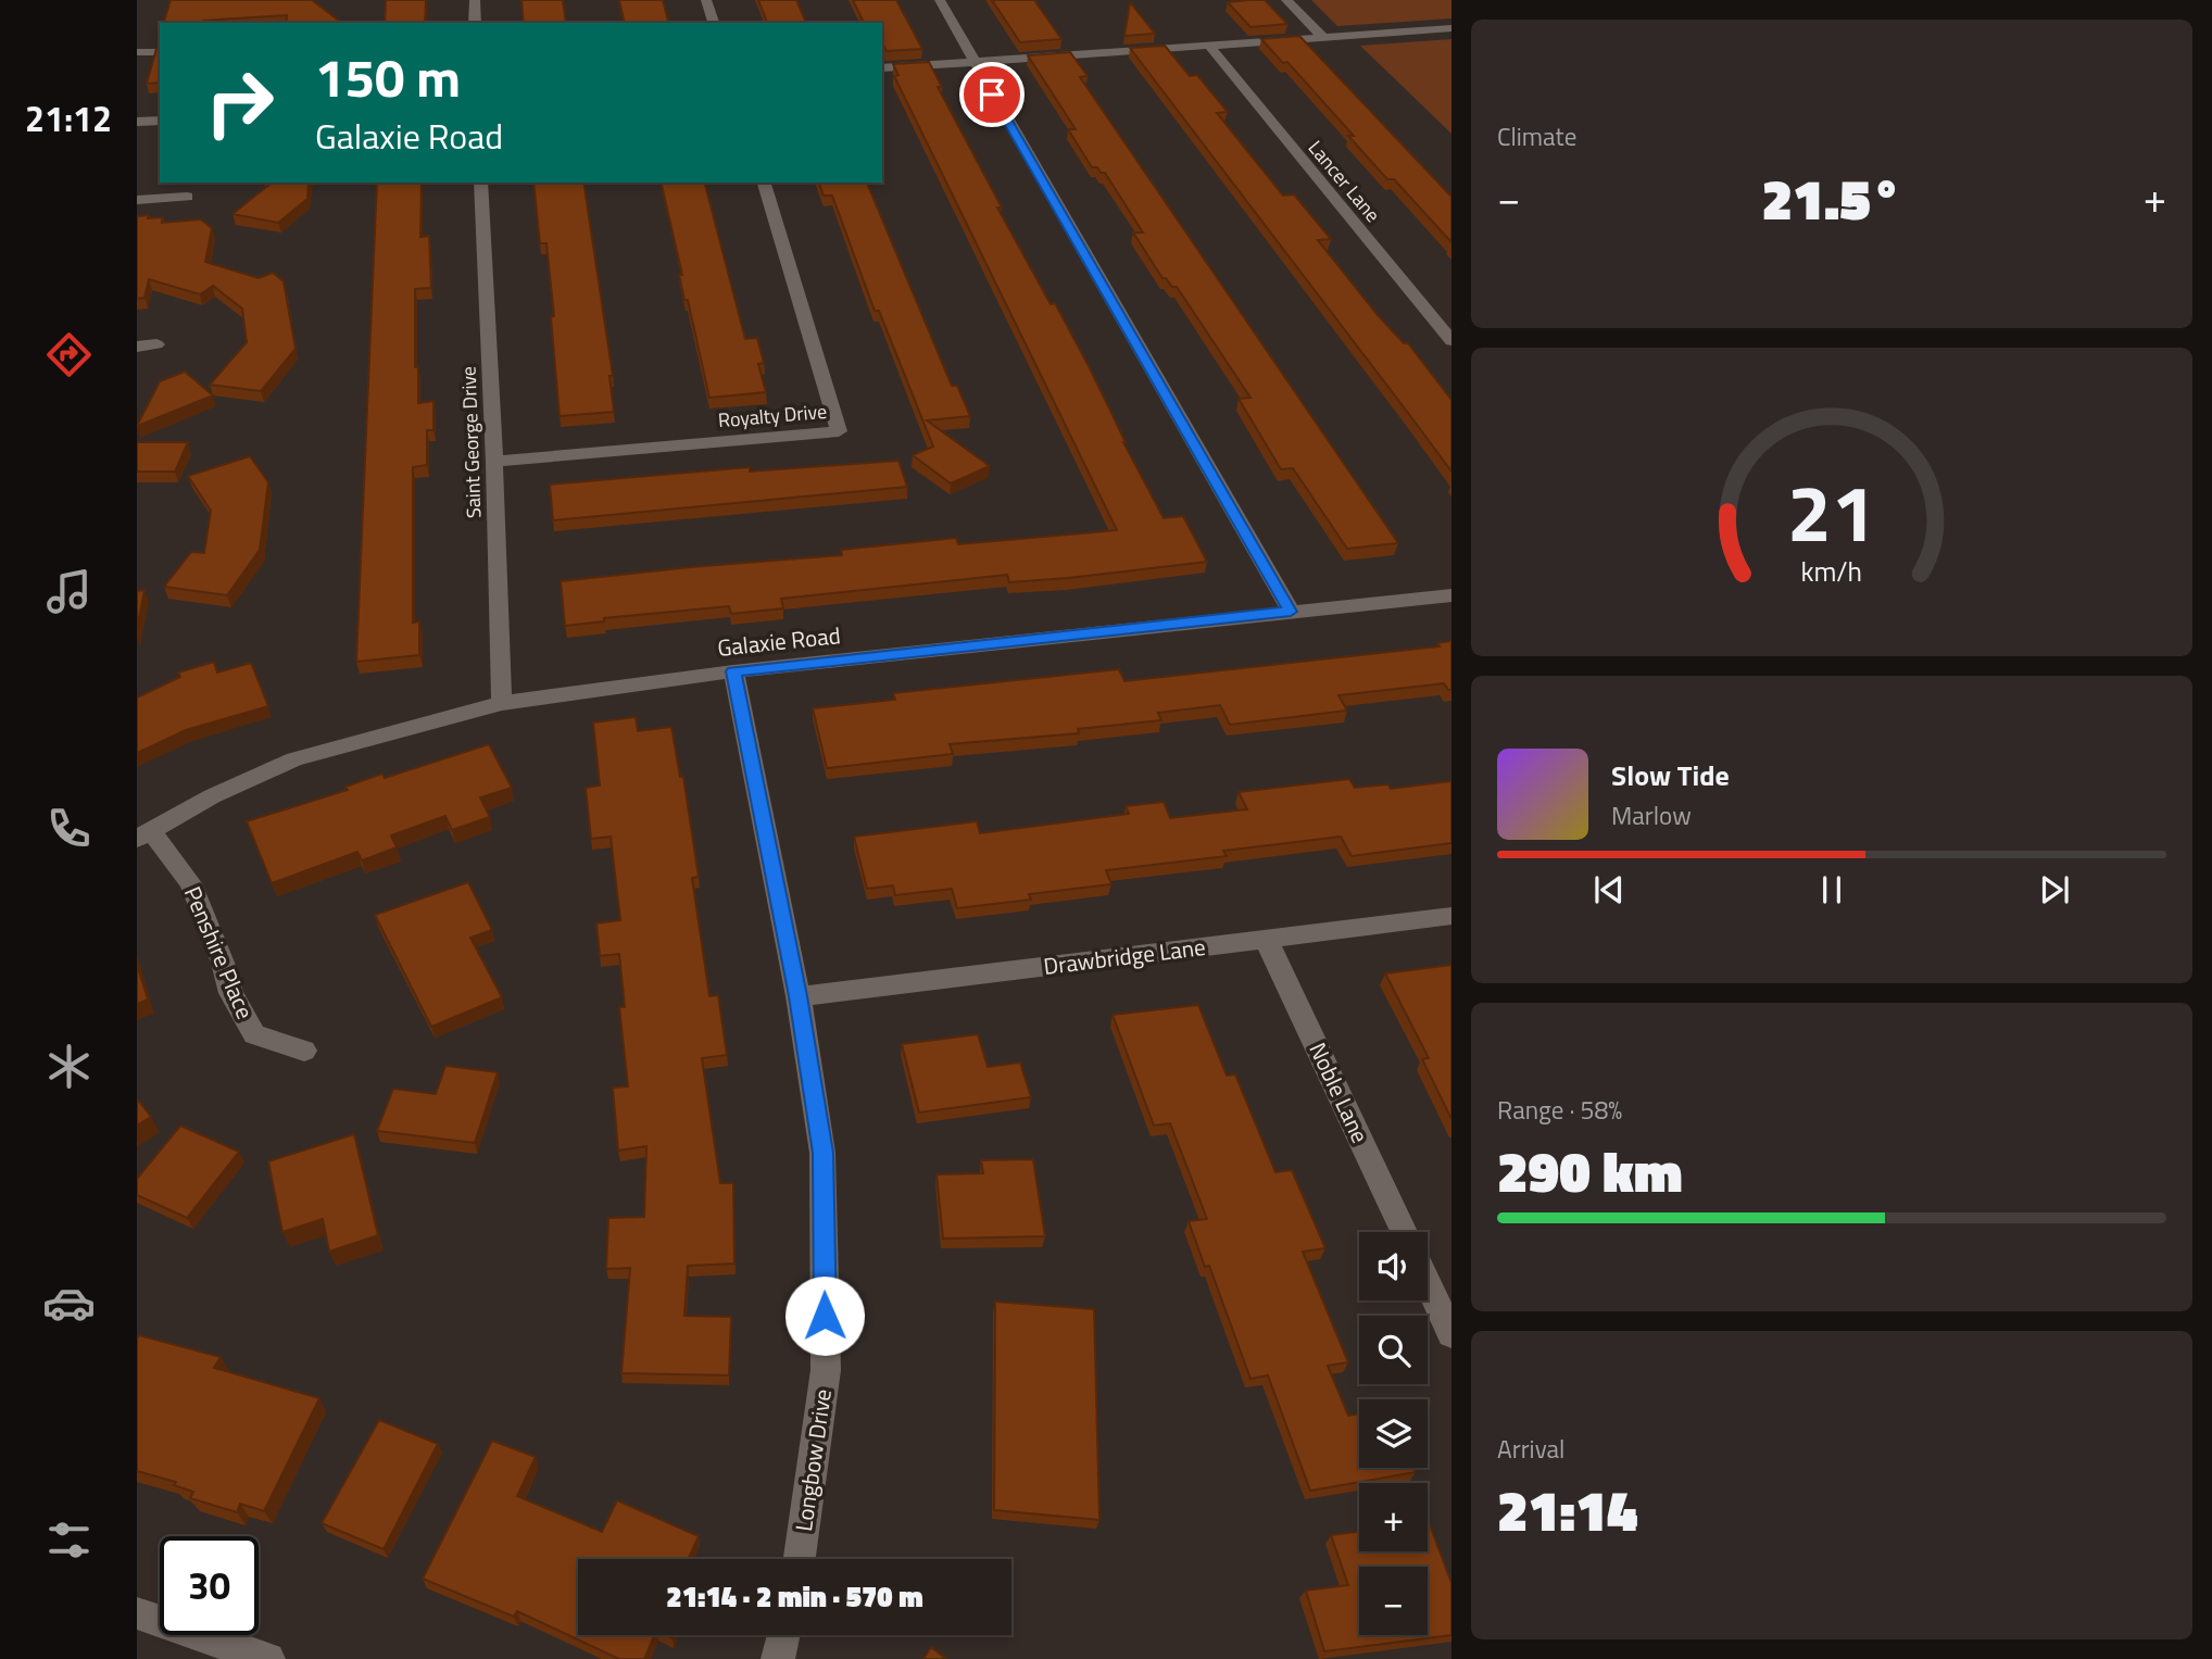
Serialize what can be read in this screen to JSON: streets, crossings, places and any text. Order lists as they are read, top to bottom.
{
  "streets": {
    "street": [
      "Lancer Lane",
      "Royalty Drive",
      "Saint George Drive",
      "Galaxie Road",
      "Penshire Place",
      "Drawbridge Lane",
      "Noble Lane",
      "Longbow Drive"
    ]
  },
  "crossings": [
    ["Royalty Drive", "Saint George Drive"],
    ["Saint George Drive", "Galaxie Road"],
    ["Galaxie Road", "Penshire Place"],
    ["Galaxie Road", "Longbow Drive"],
    ["Drawbridge Lane", "Noble Lane"],
    ["Drawbridge Lane", "Longbow Drive"]
  ],
  "page": {
    "tabs": "21:12",
    "tile": [
      "Climate",
      ["Range · 58%", "290 km"],
      ["Arrival", "21:14"]
    ],
    "turn": ["150 m", "Galaxie Road"],
    "heat": ["−", "21.5°", "+"],
    "song": ["Slow Tide", "Marlow"],
    "map_buttons": ["+", "−"],
    "limit": "30",
    "trip": "21:14 · 2 min · 570 m",
    "gauge": ["21", "km/h"]
  }
}
